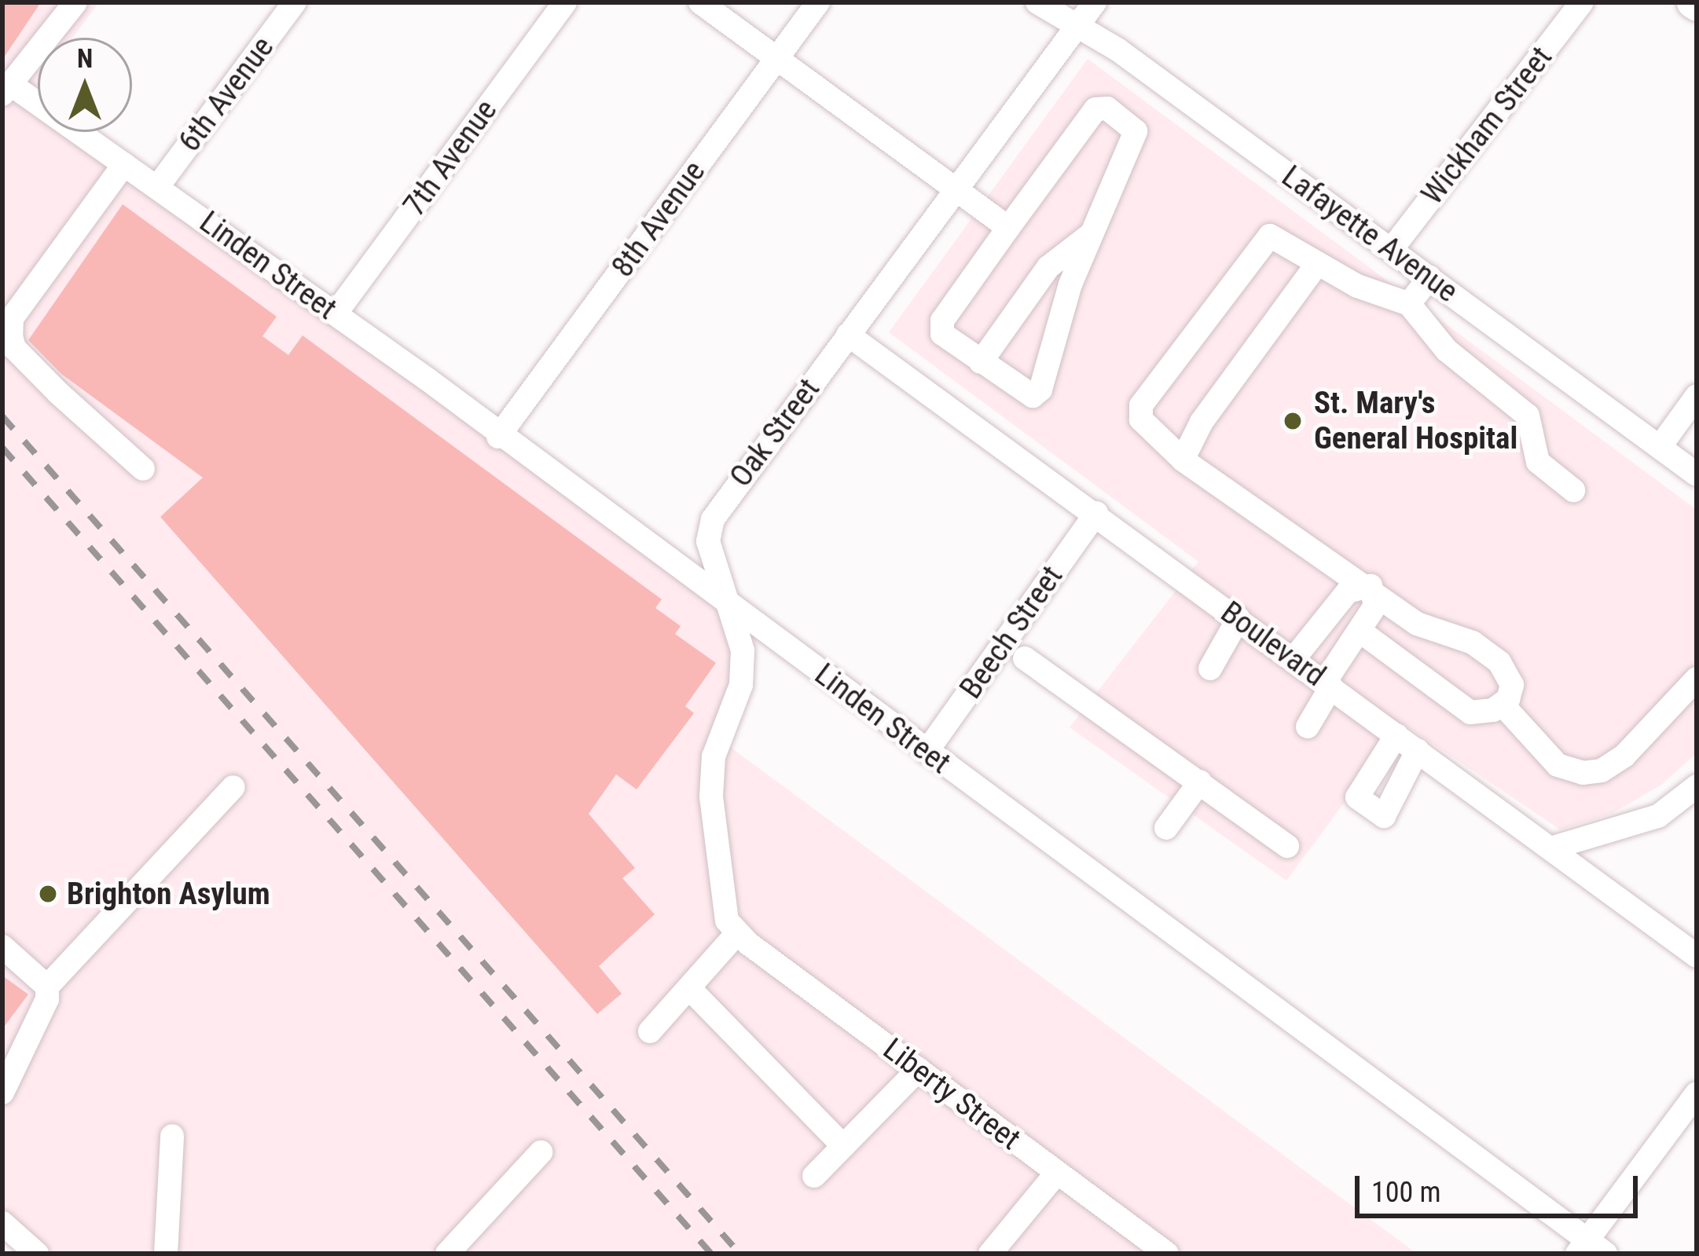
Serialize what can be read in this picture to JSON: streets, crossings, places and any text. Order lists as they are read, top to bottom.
{
  "streets": {
    "street": [
      "6th Avenue",
      "Wickham Street",
      "7th Avenue",
      "8th Avenue",
      "Lafayette Avenue",
      "Linden Street",
      "Oak Street",
      "Beech Street",
      "Boulevard",
      "Liberty Street"
    ]
  },
  "crossings": [
    ["6th Avenue", "Linden Street"],
    ["Wickham Street", "Lafayette Avenue"],
    ["7th Avenue", "Linden Street"],
    ["8th Avenue", "Linden Street"],
    ["Lafayette Avenue", "Oak Street"],
    ["Linden Street", "Oak Street"],
    ["Linden Street", "Beech Street"],
    ["Oak Street", "Boulevard"],
    ["Oak Street", "Liberty Street"],
    ["Beech Street", "Boulevard"]
  ],
  "places": ["St. Mary's General Hospital", "Brighton Asylum"],
  "scale_bar": "100 m",
  "north": "top"
}
